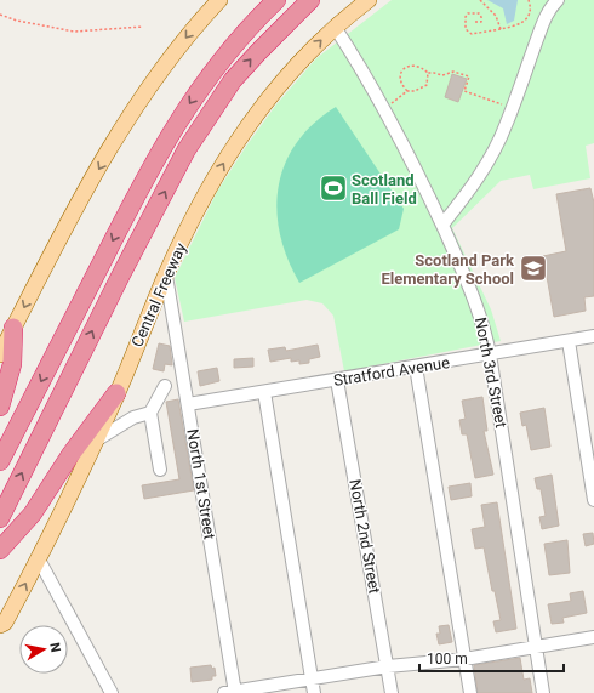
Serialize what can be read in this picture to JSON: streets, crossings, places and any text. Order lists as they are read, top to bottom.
{
  "streets": {
    "main road": ["Central Freeway"],
    "street": [
      "Stratford Avenue",
      "North 3rd Street",
      "North 1st Street",
      "North 2nd Street"
    ]
  },
  "crossings": [
    ["Central Freeway", "North 3rd Street"],
    ["Central Freeway", "North 1st Street"],
    ["Stratford Avenue", "North 3rd Street"],
    ["Stratford Avenue", "North 1st Street"],
    ["Stratford Avenue", "North 2nd Street"]
  ],
  "places": {
    "sports": ["Scotland Ball Field"],
    "school or university": ["Scotland Park Elementary School"]
  },
  "scale_bar": "100 m",
  "north": "right"
}
